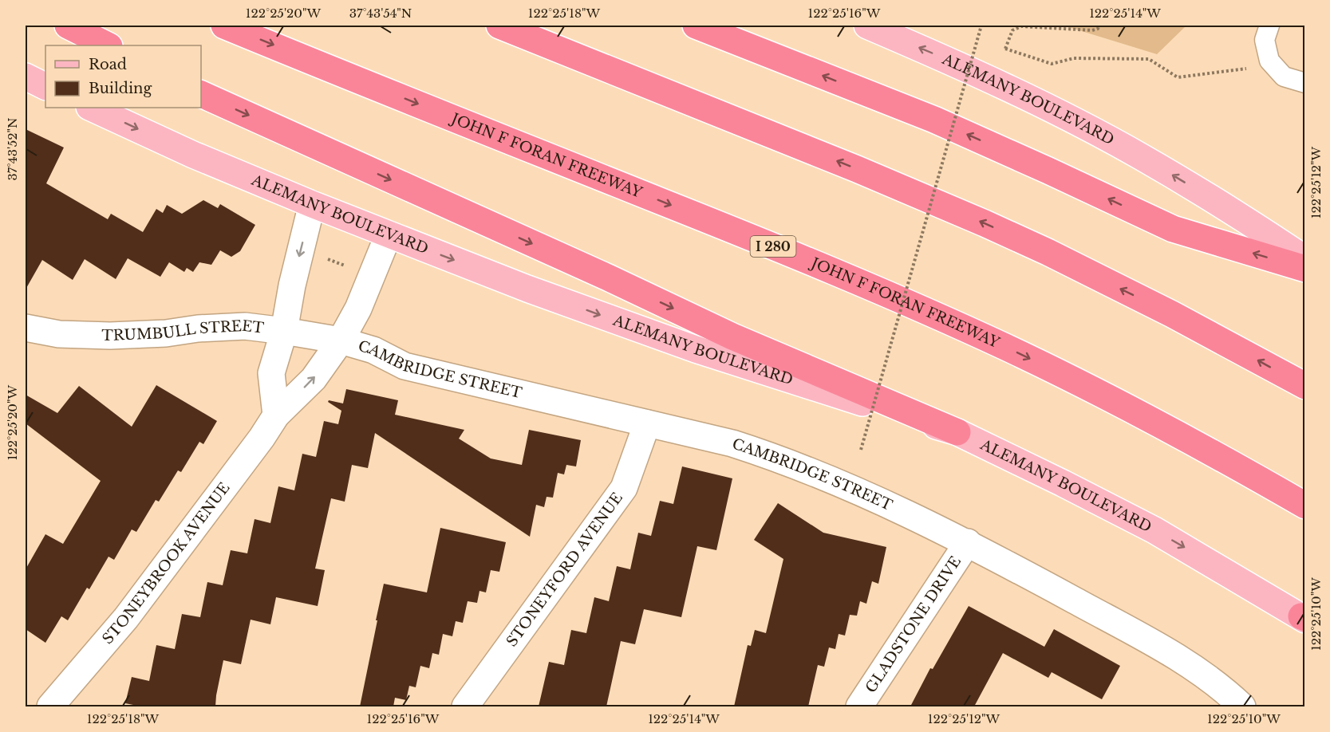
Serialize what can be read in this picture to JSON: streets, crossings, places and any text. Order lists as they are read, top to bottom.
{
  "streets": {
    "highway": ["JOHN F FORAN FREEWAY", "I 280"],
    "main road": ["ALEMANY BOULEVARD"],
    "street": [
      "TRUMBULL STREET",
      "CAMBRIDGE STREET",
      "STONEYBROOK AVENUE",
      "STONEYFORD AVENUE",
      "GLADSTONE DRIVE"
    ]
  },
  "crossings": [
    ["ALEMANY BOULEVARD", "STONEYBROOK AVENUE"],
    ["TRUMBULL STREET", "CAMBRIDGE STREET"],
    ["TRUMBULL STREET", "STONEYBROOK AVENUE"],
    ["CAMBRIDGE STREET", "STONEYBROOK AVENUE"],
    ["CAMBRIDGE STREET", "STONEYFORD AVENUE"],
    ["CAMBRIDGE STREET", "GLADSTONE DRIVE"]
  ],
  "legend": ["Road", "Building"],
  "coordinates": [
    "122°25'20\"W",
    "37°43'54\"N",
    "122°25'18\"W",
    "122°25'16\"W",
    "122°25'14\"W",
    "37°43'52\"N",
    "122°25'12\"W",
    "122°25'10\"W"
  ]
}
